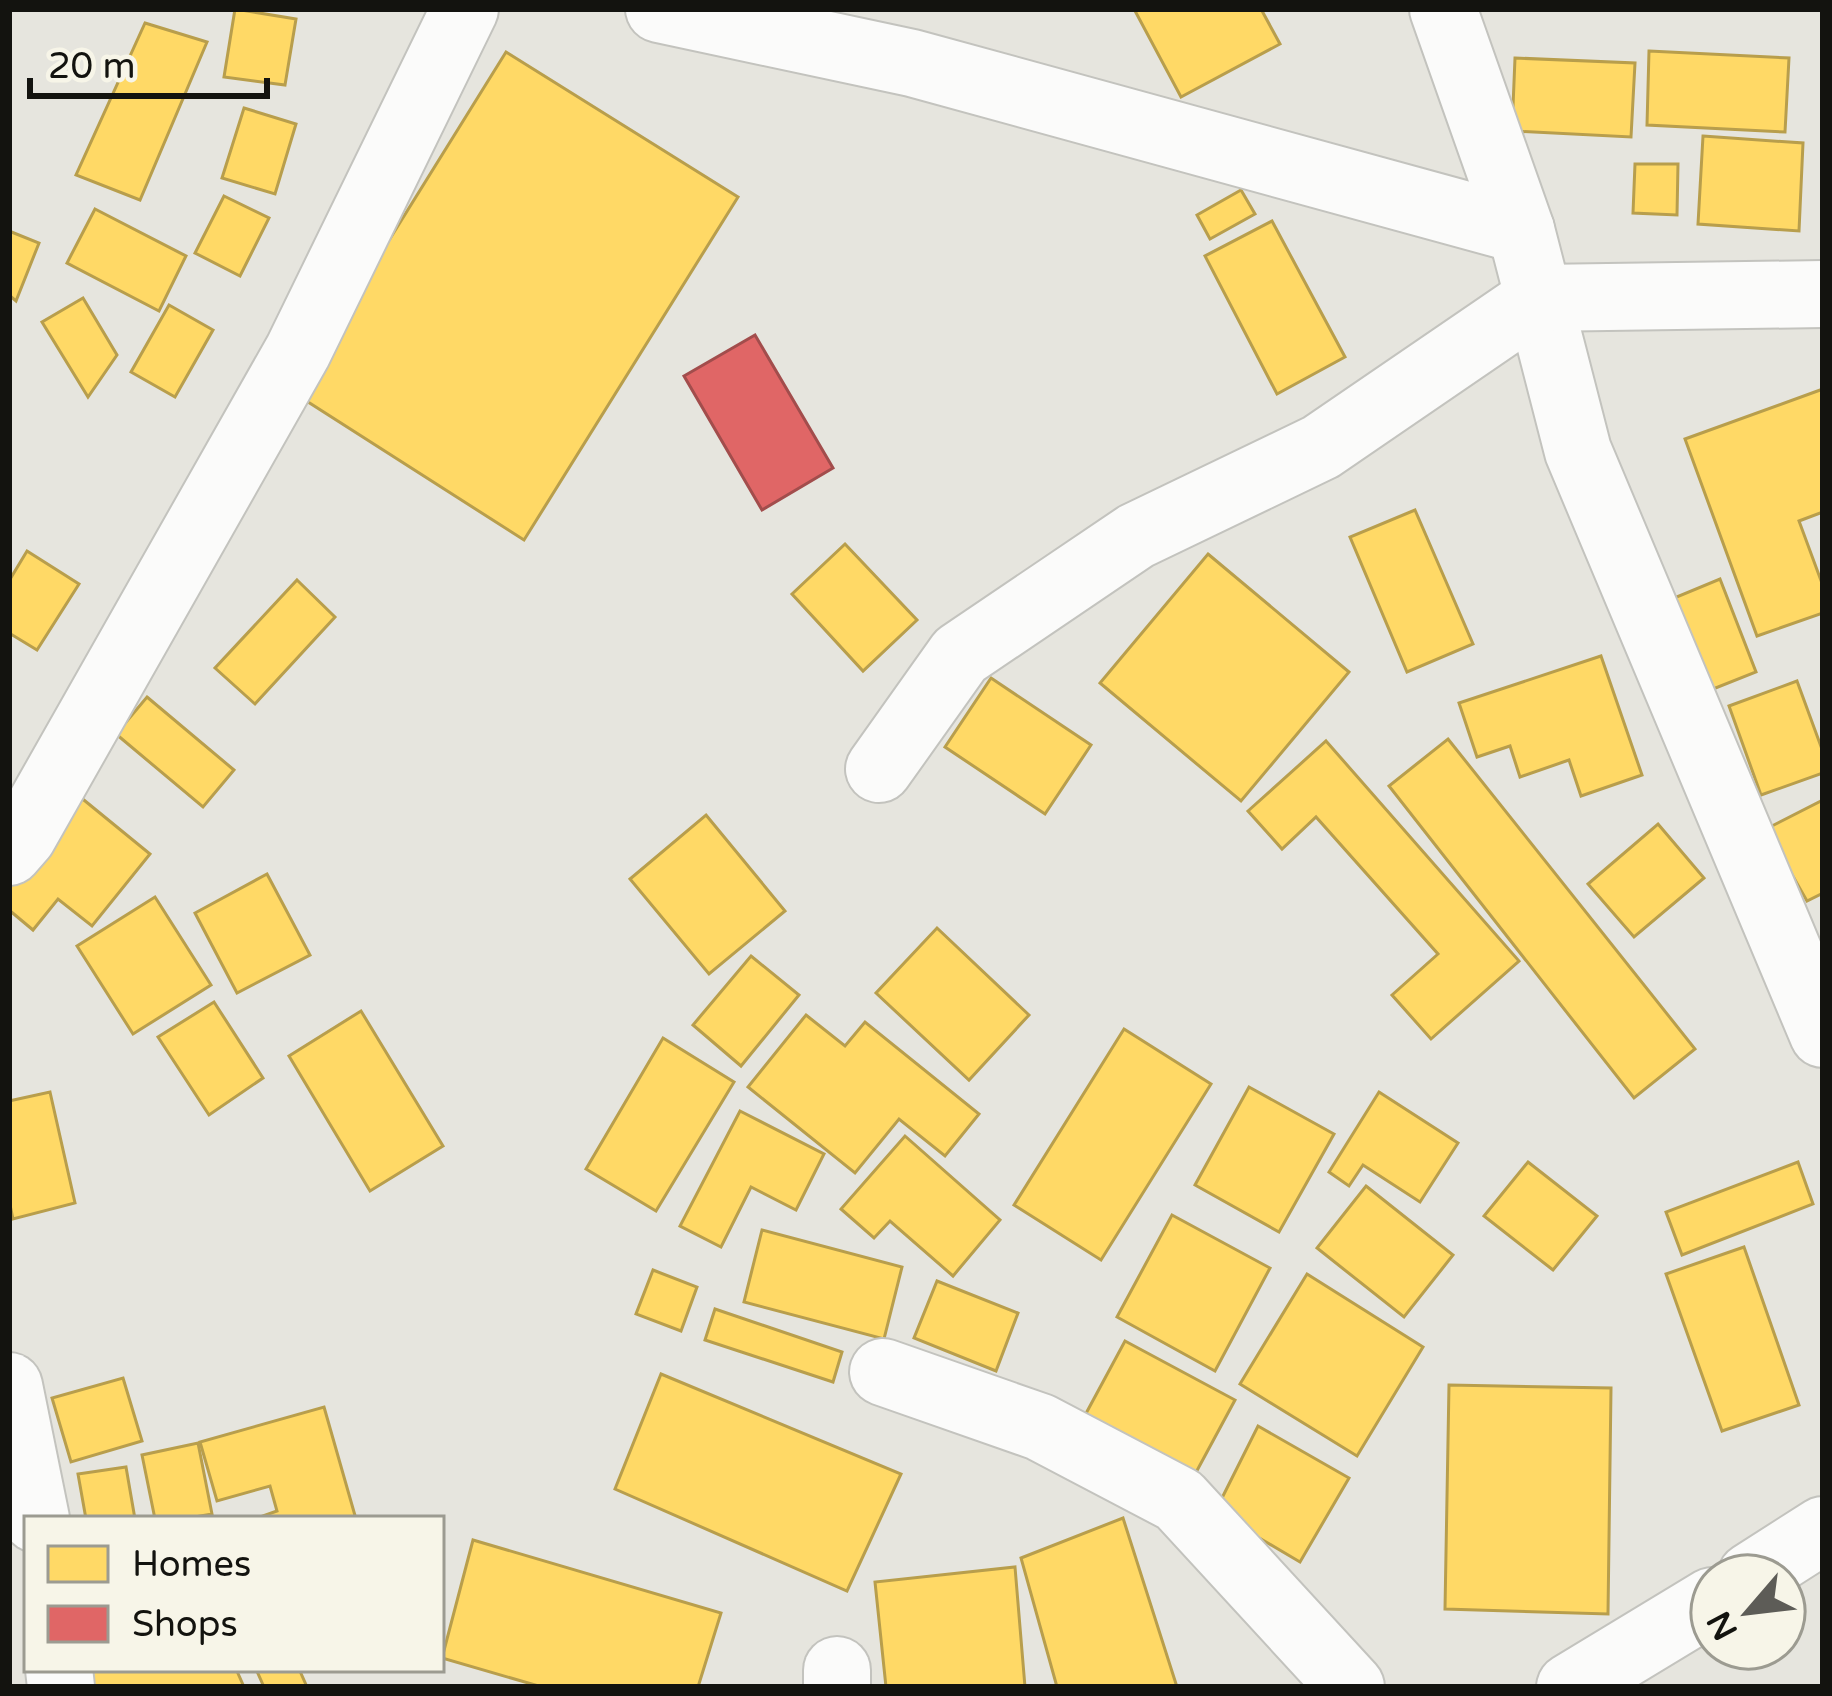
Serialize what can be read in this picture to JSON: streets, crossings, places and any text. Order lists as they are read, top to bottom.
{
  "legend": ["Homes", "Shops"],
  "scale_bar": "20 m",
  "north": "bottom left"
}
